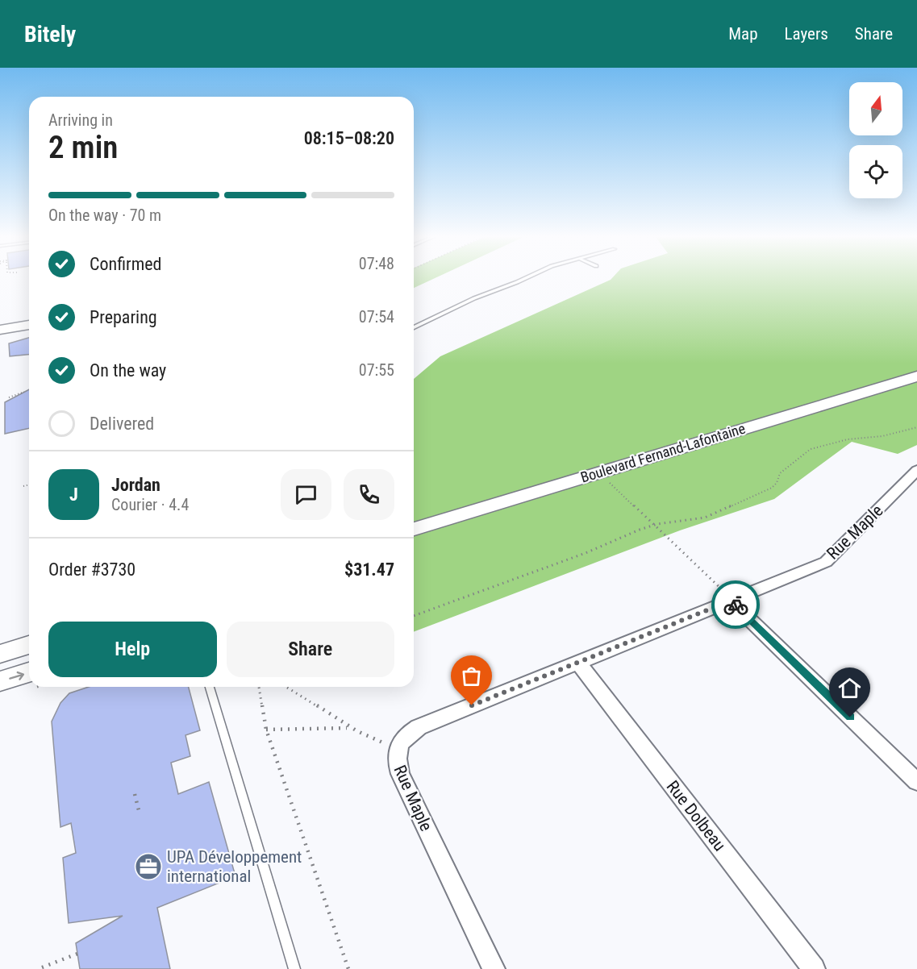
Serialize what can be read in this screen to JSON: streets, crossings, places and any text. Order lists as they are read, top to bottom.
{
  "streets": {
    "street": ["Boulevard Fernand-Lafontaine", "Rue Maple", "Rue Dolbeau"]
  },
  "crossings": [
    ["Rue Maple", "Rue Dolbeau"]
  ],
  "places": {
    "office": ["UPA Développement international"]
  },
  "north": "top",
  "page": {
    "header": "Bitely",
    "nav": ["Map", "Layers", "Share"],
    "heading": ["2 min", "Arriving in", "08:15–08:20"],
    "panel": [
      "Jordan",
      "Courier · 4.4",
      "Order #3730",
      "$31.47"
    ],
    "bar": "On the way · 70 m",
    "list": [
      ["Confirmed", "07:48"],
      ["Preparing", "07:54"],
      ["On the way", "07:55"],
      "Delivered"
    ],
    "round": "J",
    "buttons": ["Help", "Share"]
  }
}
